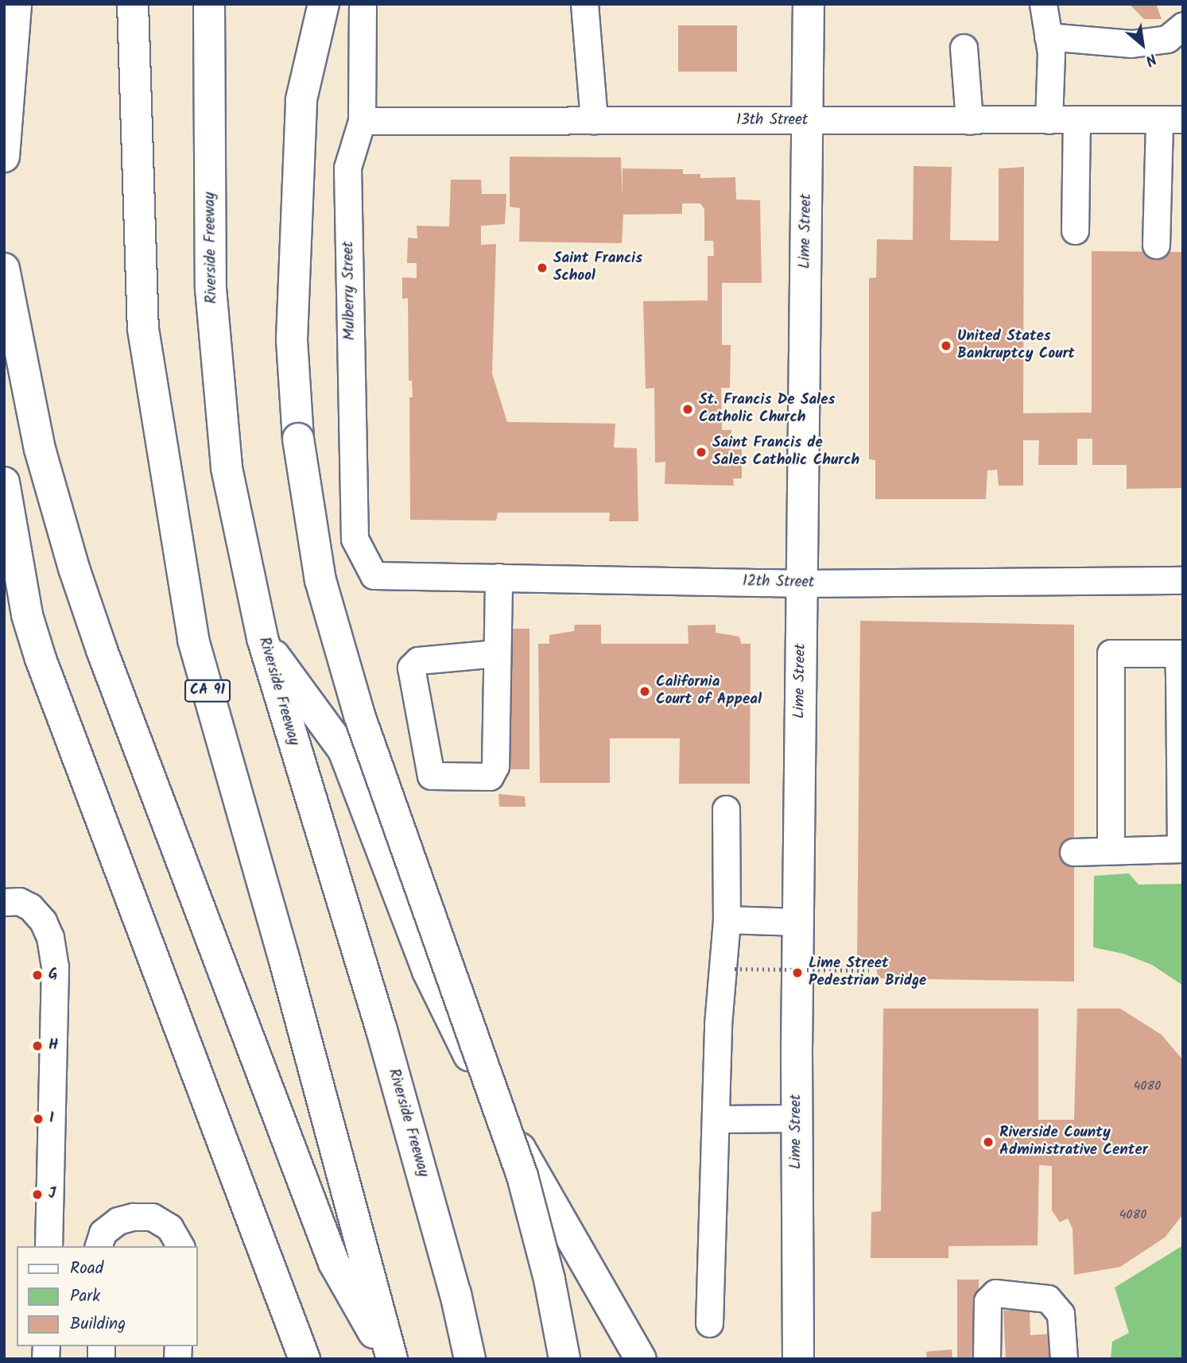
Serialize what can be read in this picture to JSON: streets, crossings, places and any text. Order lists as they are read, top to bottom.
{
  "streets": {
    "main road": ["Lime Street", "Riverside Freeway", "CA 91"],
    "street": ["13th Street", "Mulberry Street", "12th Street"]
  },
  "crossings": [
    ["13th Street", "Lime Street"],
    ["13th Street", "Mulberry Street"],
    ["Lime Street", "12th Street"],
    ["Mulberry Street", "12th Street"]
  ],
  "places": [
    "Saint Francis School",
    "United States Bankruptcy Court",
    "St. Francis De Sales Catholic Church",
    "Saint Francis de Sales Catholic Church",
    "California Court of Appeal",
    "Lime Street Pedestrian Bridge",
    "G",
    "H",
    "I",
    "Riverside County Administrative Center",
    "J"
  ],
  "house_numbers": ["4080", "4080"],
  "legend": ["Road", "Park", "Building"],
  "north": "bottom right"
}
